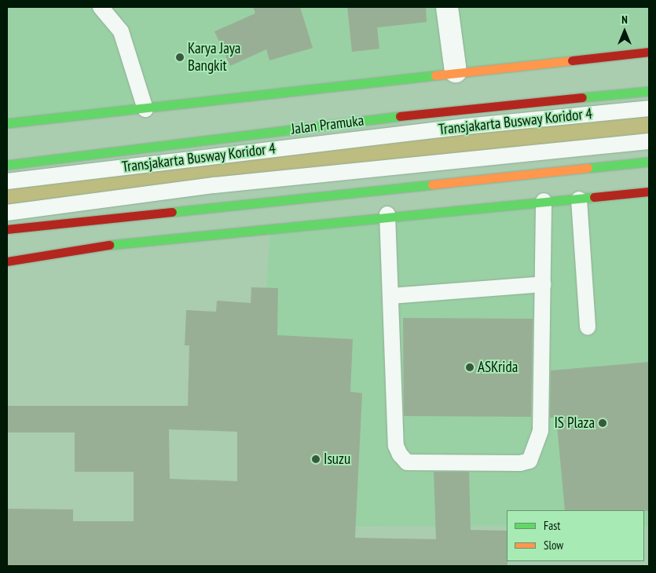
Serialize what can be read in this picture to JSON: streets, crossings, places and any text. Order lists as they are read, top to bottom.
{
  "streets": {
    "main road": ["Jalan Pramuka"],
    "lane": ["Transjakarta Busway Koridor 4"]
  },
  "places": [
    "Karya Jaya Bangkit",
    "ASKrida",
    "IS Plaza",
    "Isuzu"
  ],
  "legend": ["Fast", "Slow"],
  "north": "top"
}
